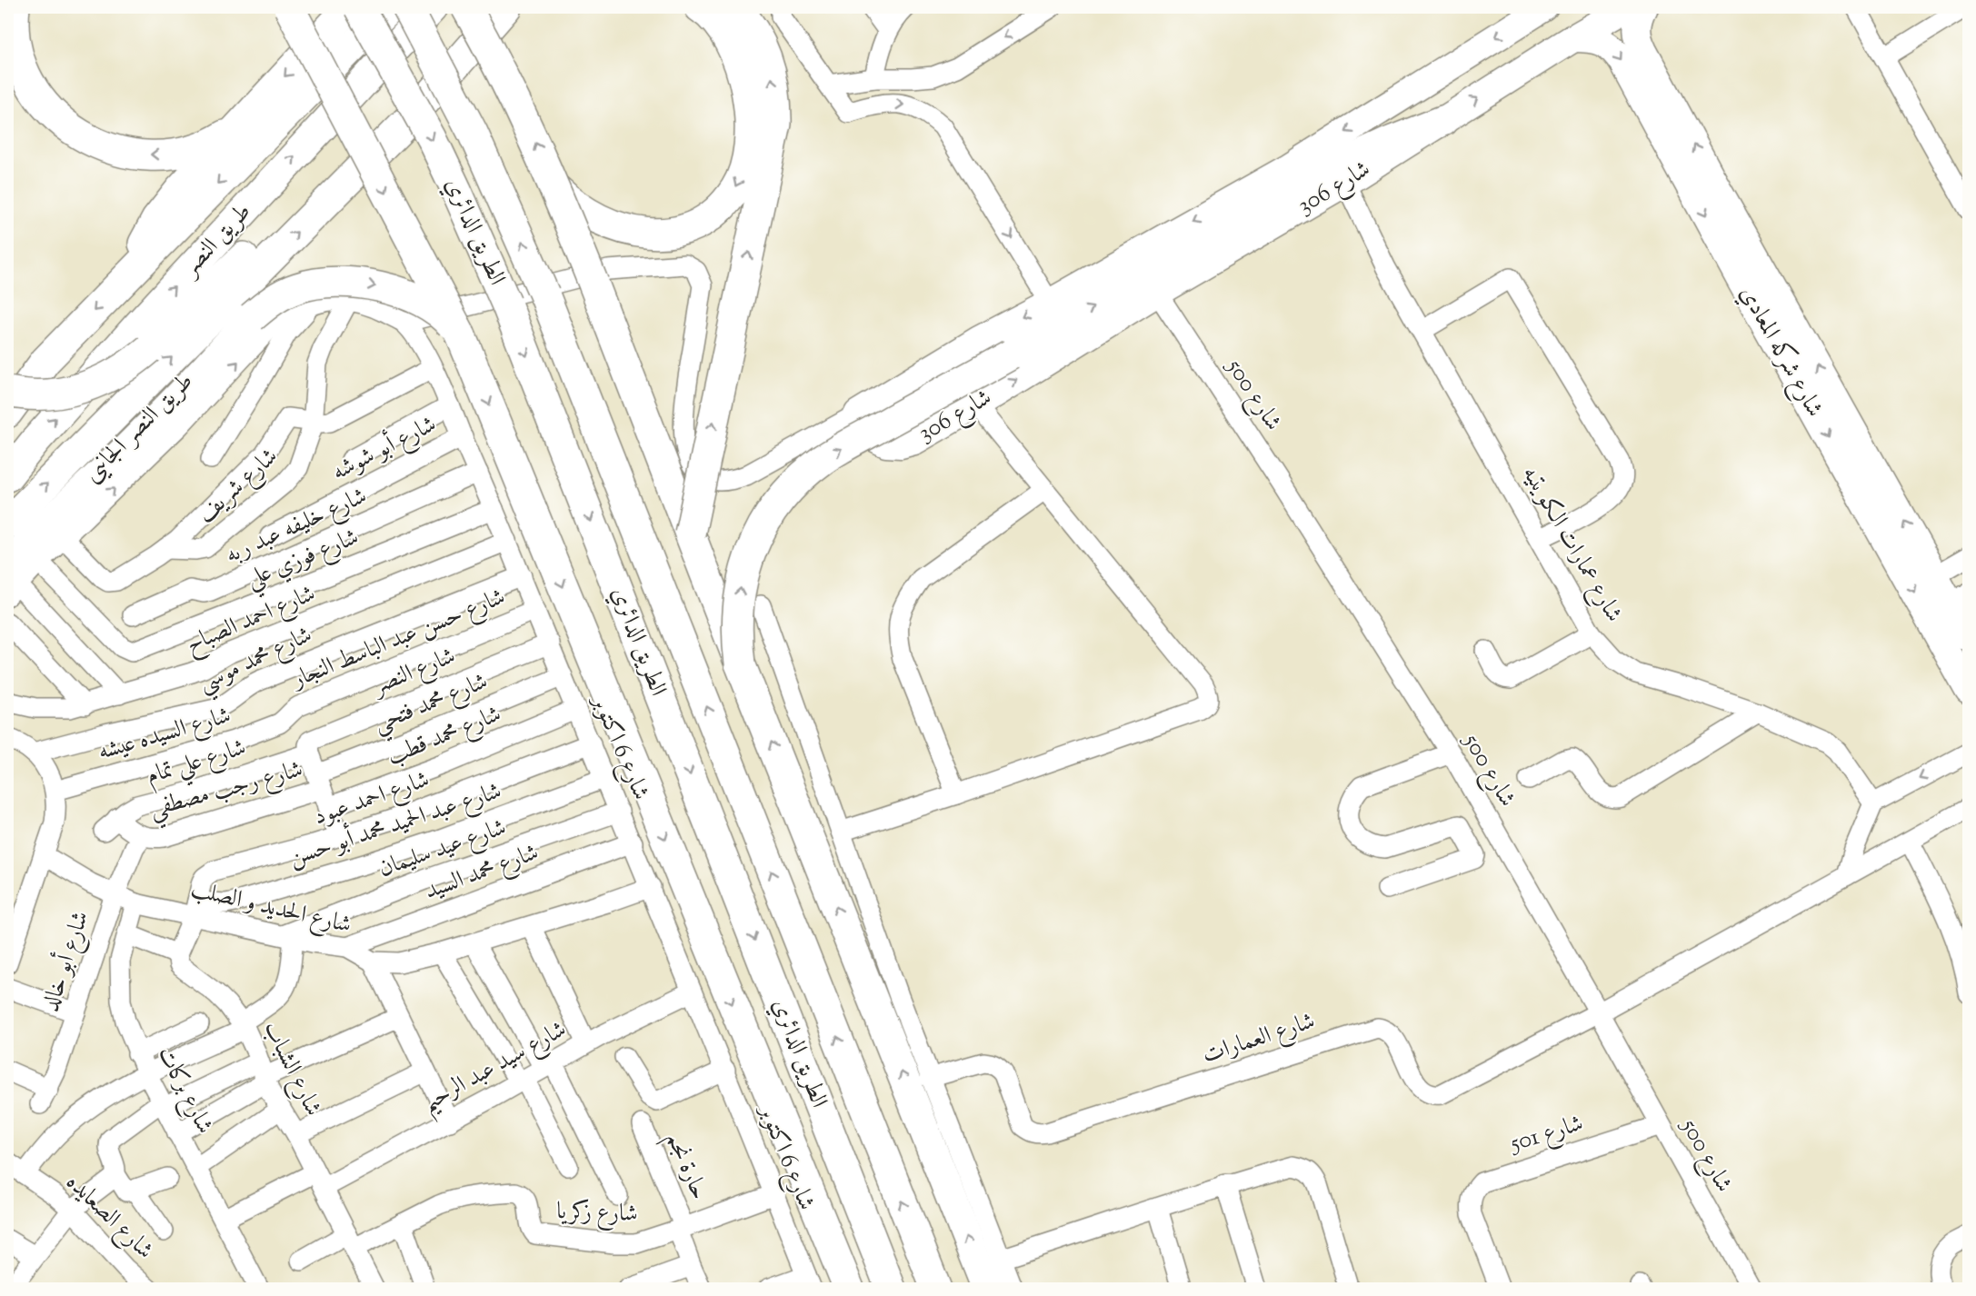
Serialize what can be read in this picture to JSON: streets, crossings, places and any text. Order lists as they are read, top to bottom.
{
  "streets": {
    "highway": ["الطريق الدائري", "طريق النصر"],
    "street": [
      "شارع 306",
      "شارع شركه المعادي",
      "شارع 500",
      "طريق النصر الجانيى",
      "شارع أبو شوشه",
      "شارع شريف",
      "شارع خليفه عبد ربه",
      "شارع عمارات الكويتيه",
      "شارع فوزي علي",
      "شارع احمد الصباح",
      "شارع حسن عبد الباسط النجار",
      "شارع محمد موسي",
      "شارع النصر",
      "شارع محمد فتحي",
      "شارع السيده عيشه",
      "شارع محمد قطب",
      "شارع 6 اكتوبر",
      "شارع علي تمام",
      "شارع رجب مصطفي",
      "شارع احمد عبود",
      "شارع عبد الحميد محمد أبو حسن",
      "شارع عيد سليمان",
      "شارع محمد السيد",
      "شارع الحديد و الصلب",
      "شارع أبو خالد",
      "شارع العمارات",
      "شارع سيد عبد الرحيم",
      "شارع الشباب",
      "شارع بركات",
      "شارع 501",
      "حارة نجم",
      "شارع زكريا",
      "شارع الصعايده"
    ]
  },
  "crossings": [
    ["شارع 306", "شارع شركه المعادي"],
    ["شارع 306", "شارع 500"],
    ["شارع 306", "شارع عمارات الكويتيه"],
    ["شارع 500", "شارع العمارات"],
    ["شارع 500", "شارع 501"],
    ["طريق النصر الجانيى", "شارع فوزي علي"],
    ["طريق النصر الجانيى", "شارع 6 اكتوبر"],
    ["شارع أبو شوشه", "شارع 6 اكتوبر"],
    ["شارع شريف", "شارع 6 اكتوبر"],
    ["شارع خليفه عبد ربه", "شارع 6 اكتوبر"],
    ["شارع فوزي علي", "شارع 6 اكتوبر"],
    ["شارع احمد الصباح", "شارع 6 اكتوبر"],
    ["شارع حسن عبد الباسط النجار", "شارع السيده عيشه"],
    ["شارع حسن عبد الباسط النجار", "شارع 6 اكتوبر"],
    ["شارع محمد موسي", "شارع 6 اكتوبر"],
    ["شارع النصر", "شارع 6 اكتوبر"],
    ["شارع النصر", "شارع علي تمام"],
    ["شارع محمد فتحي", "شارع محمد قطب"],
    ["شارع محمد فتحي", "شارع 6 اكتوبر"],
    ["شارع محمد فتحي", "شارع رجب مصطفي"],
    ["شارع محمد قطب", "شارع 6 اكتوبر"],
    ["شارع محمد قطب", "شارع رجب مصطفي"],
    ["شارع 6 اكتوبر", "شارع احمد عبود"],
    ["شارع 6 اكتوبر", "شارع عبد الحميد محمد أبو حسن"],
    ["شارع 6 اكتوبر", "شارع عيد سليمان"],
    ["شارع 6 اكتوبر", "شارع محمد السيد"],
    ["شارع 6 اكتوبر", "شارع الحديد و الصلب"],
    ["شارع 6 اكتوبر", "شارع سيد عبد الرحيم"],
    ["شارع 6 اكتوبر", "شارع زكريا"],
    ["شارع علي تمام", "شارع رجب مصطفي"],
    ["شارع رجب مصطفي", "شارع أبو خالد"],
    ["شارع احمد عبود", "شارع عبد الحميد محمد أبو حسن"],
    ["شارع احمد عبود", "شارع الحديد و الصلب"],
    ["شارع عبد الحميد محمد أبو حسن", "شارع الحديد و الصلب"],
    ["شارع عيد سليمان", "شارع الحديد و الصلب"],
    ["شارع محمد السيد", "شارع الحديد و الصلب"],
    ["شارع الحديد و الصلب", "شارع أبو خالد"],
    ["شارع الحديد و الصلب", "شارع بركات"],
    ["شارع سيد عبد الرحيم", "شارع الشباب"],
    ["شارع سيد عبد الرحيم", "شارع بركات"],
    ["شارع الشباب", "شارع زكريا"],
    ["حارة نجم", "شارع زكريا"]
  ]
}
